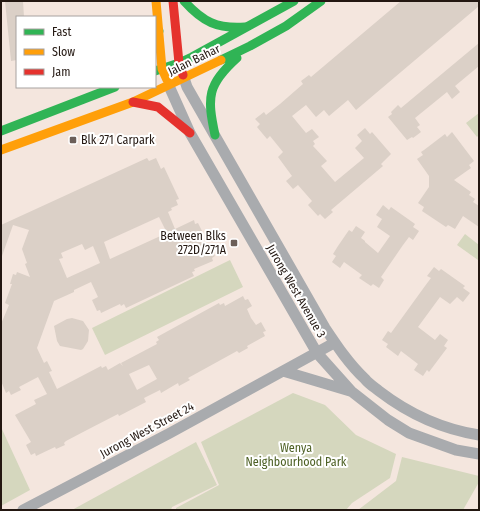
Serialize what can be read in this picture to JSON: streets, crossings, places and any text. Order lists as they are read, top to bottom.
{
  "streets": {
    "main road": ["Jalan Bahar", "Jurong West Avenue 3"],
    "street": ["Jurong West Street 24"]
  },
  "crossings": [
    ["Jalan Bahar", "Jurong West Avenue 3"],
    ["Jurong West Avenue 3", "Jurong West Street 24"]
  ],
  "parks": ["Wenya Neighbourhood Park"],
  "places": {
    "transit": ["Blk 271 Carpark", "Between Blks 272D/271A"]
  },
  "legend": ["Fast", "Slow", "Jam"]
}
